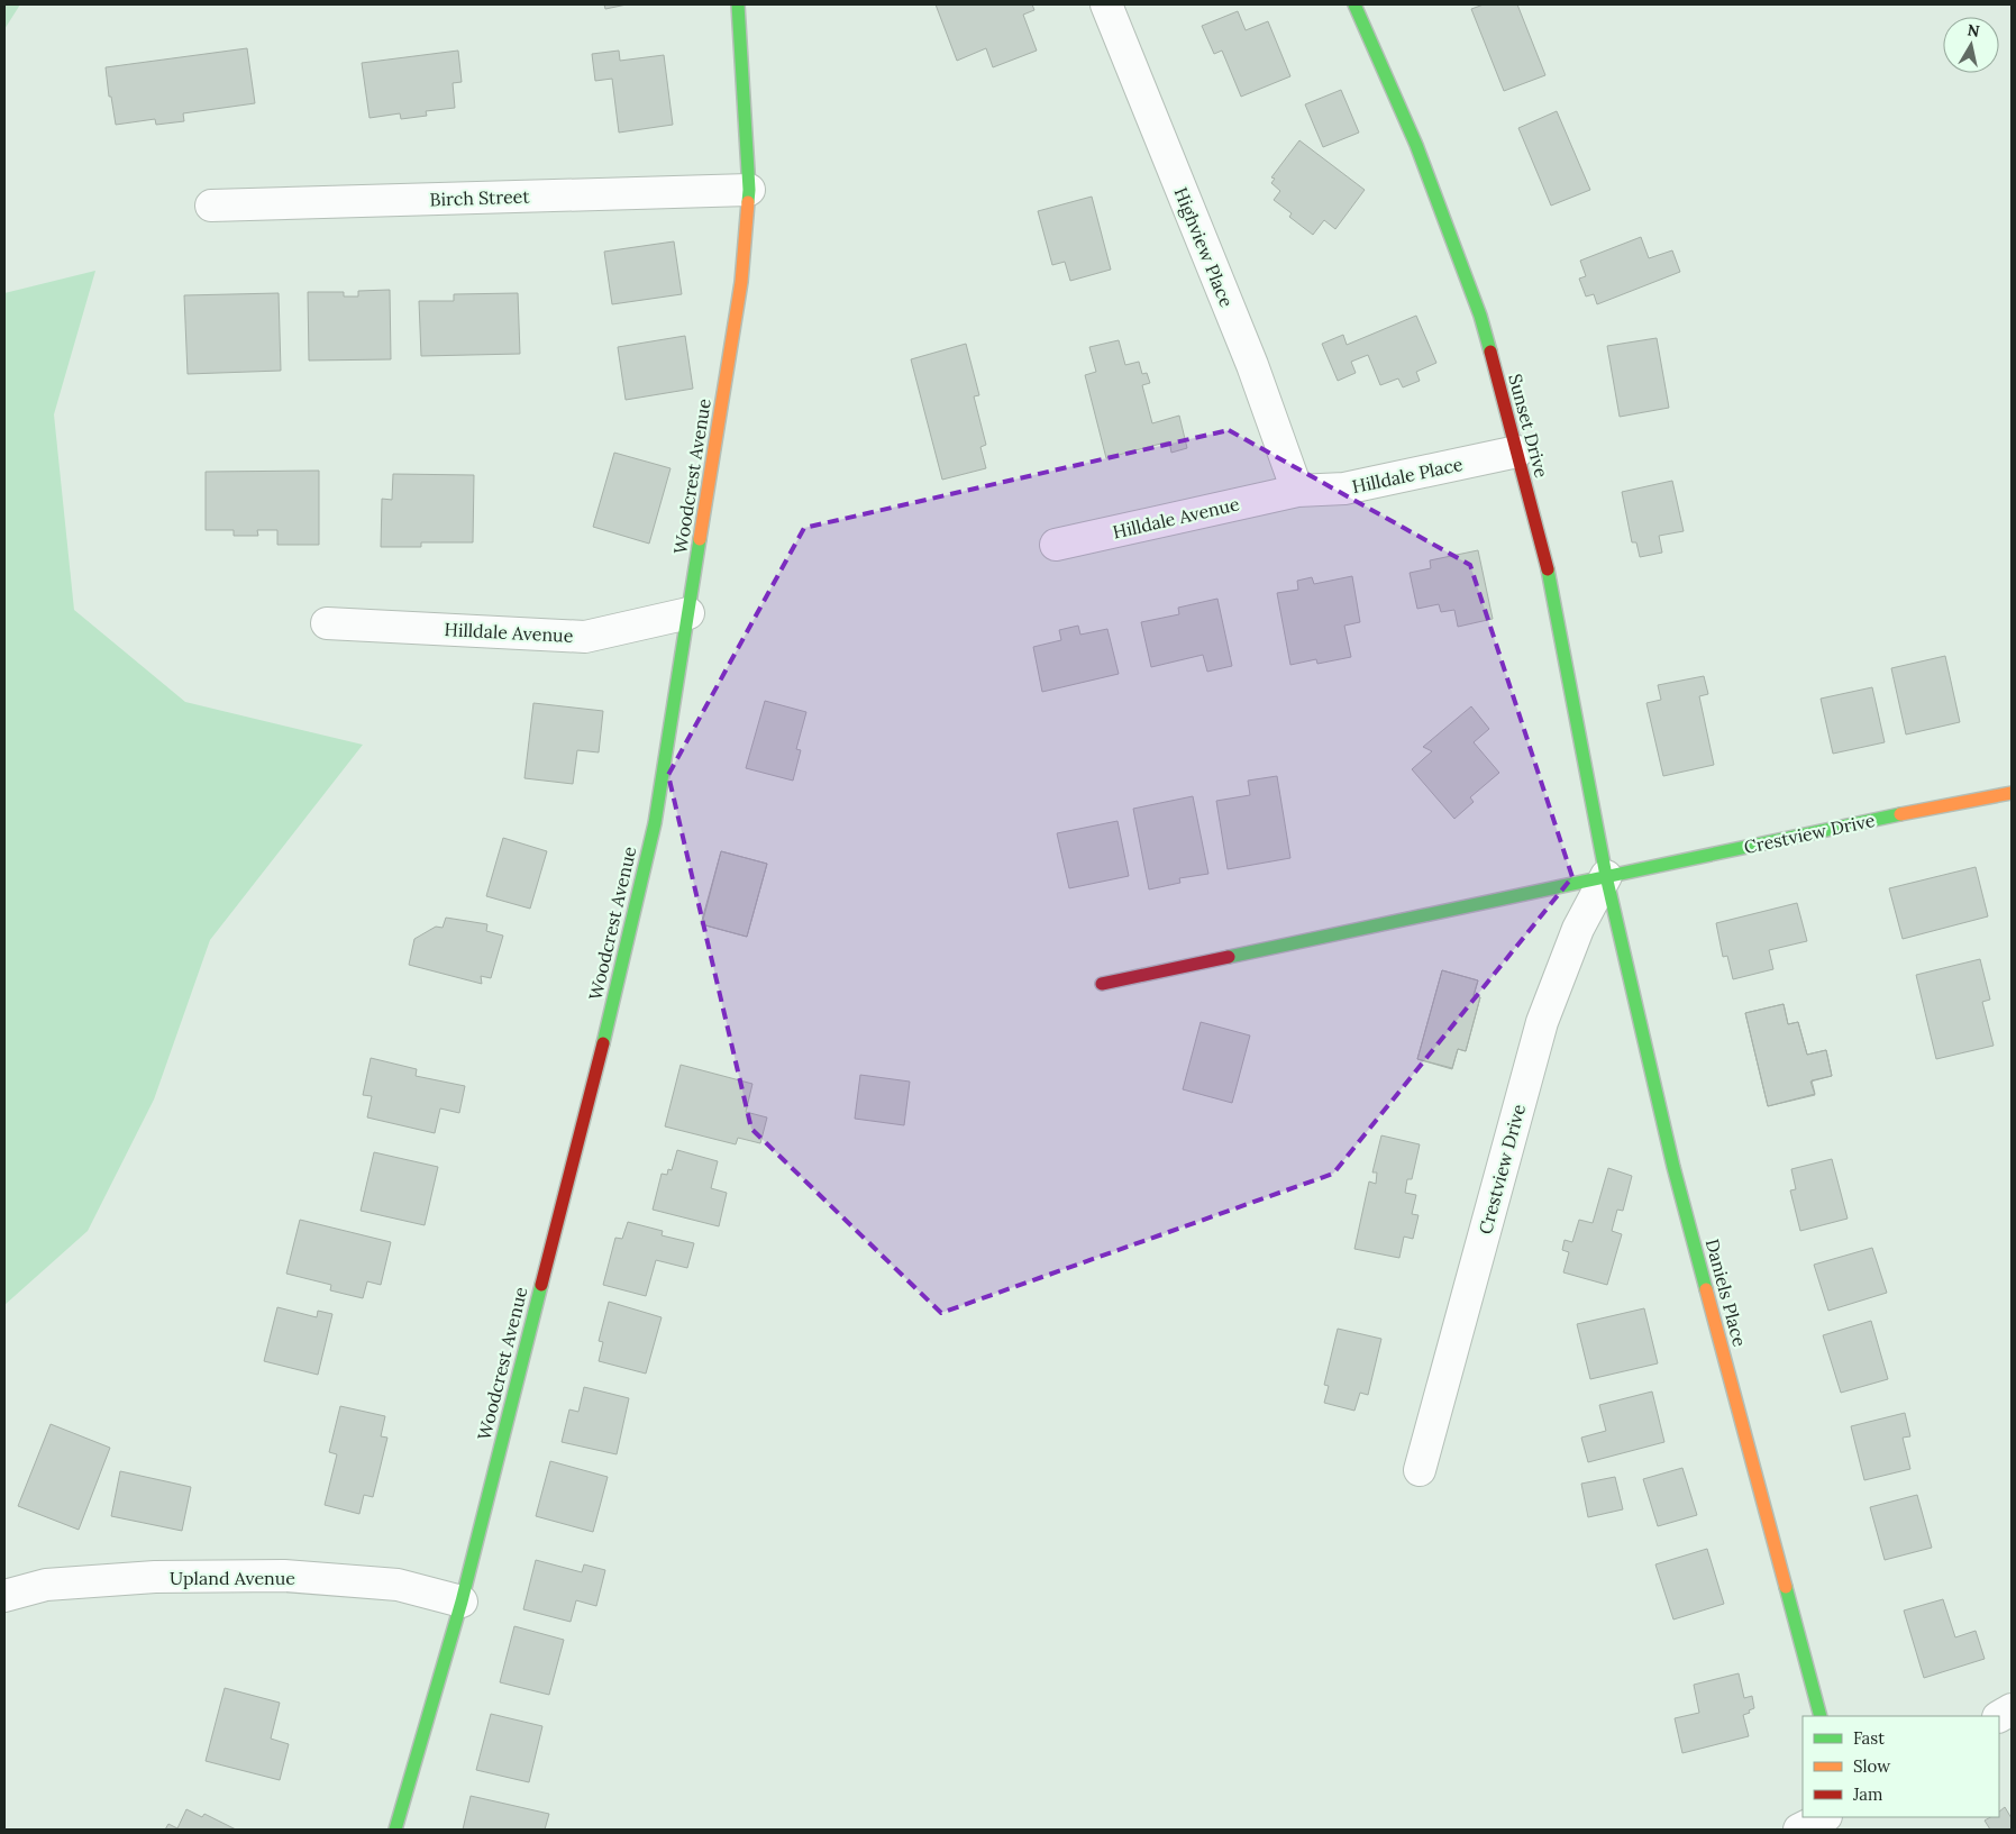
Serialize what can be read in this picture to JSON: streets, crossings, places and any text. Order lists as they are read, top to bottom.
{
  "streets": {
    "street": [
      "Birch Street",
      "Highview Place",
      "Sunset Drive",
      "Hilldale Place",
      "Woodcrest Avenue",
      "Hilldale Avenue",
      "Crestview Drive",
      "Daniels Place",
      "Upland Avenue"
    ]
  },
  "crossings": [
    ["Birch Street", "Woodcrest Avenue"],
    ["Highview Place", "Hilldale Place"],
    ["Highview Place", "Hilldale Avenue"],
    ["Sunset Drive", "Hilldale Place"],
    ["Sunset Drive", "Crestview Drive"],
    ["Sunset Drive", "Daniels Place"],
    ["Hilldale Place", "Hilldale Avenue"],
    ["Woodcrest Avenue", "Hilldale Avenue"],
    ["Woodcrest Avenue", "Upland Avenue"],
    ["Crestview Drive", "Daniels Place"]
  ],
  "legend": ["Fast", "Slow", "Jam"],
  "north": "top"
}
